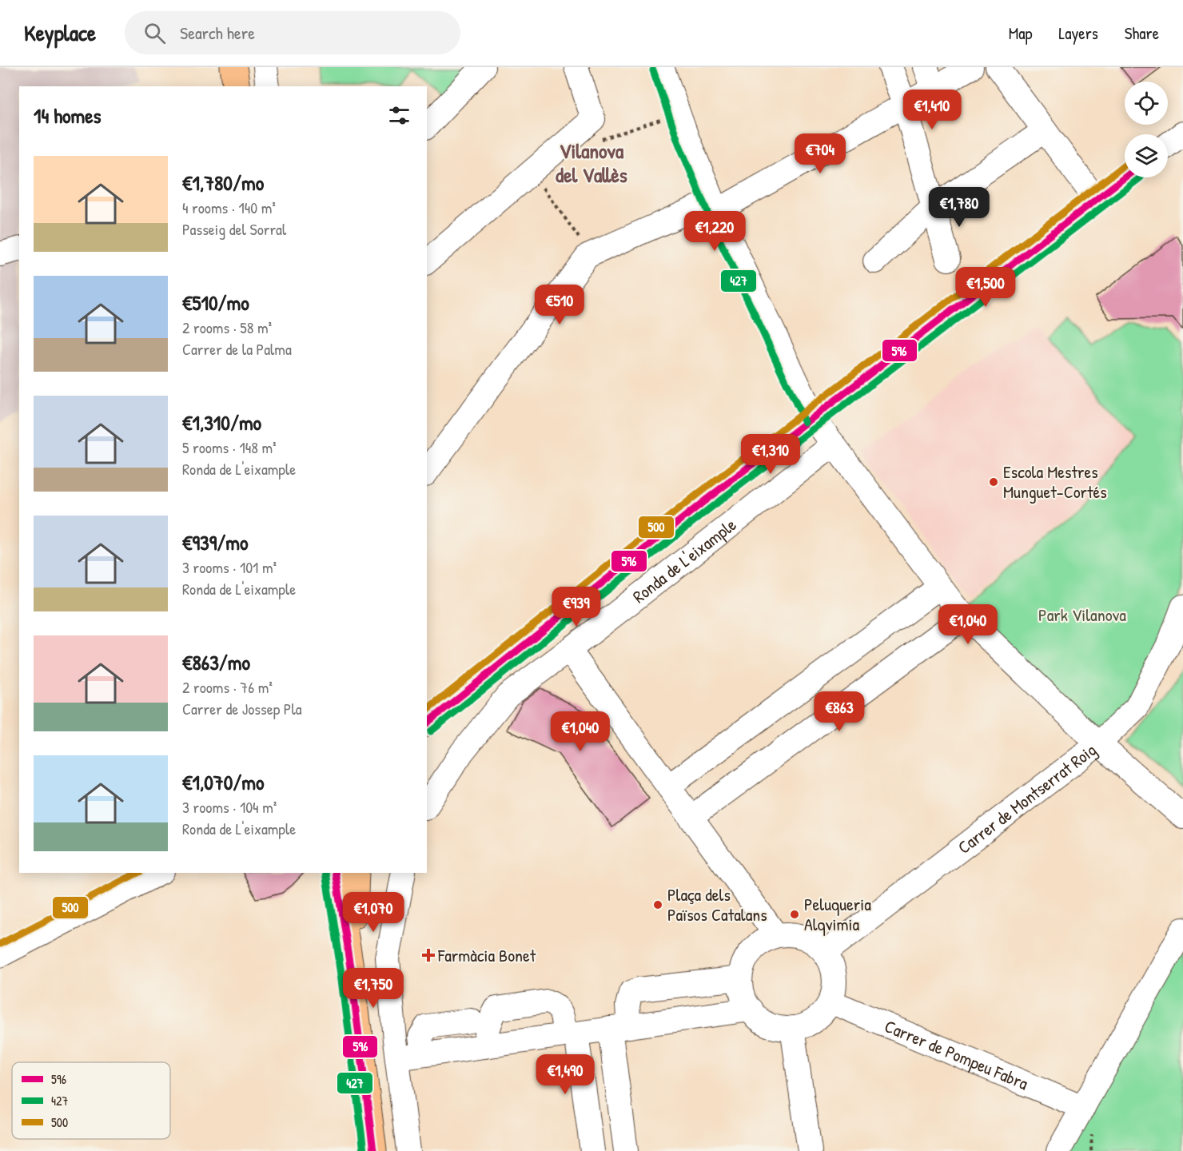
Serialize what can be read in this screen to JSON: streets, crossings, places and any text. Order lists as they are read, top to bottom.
{
  "streets": {
    "street": ["Ronda de L'eixample", "Carrer de Montserrat Roig", "Carrer de Pompeu Fabra"]
  },
  "crossings": [
    ["Carrer de Montserrat Roig", "Carrer de Pompeu Fabra"]
  ],
  "districts": ["Vilanova del Vallès"],
  "parks": ["Park Vilanova"],
  "places": {
    "other": ["Escola Mestres Munguet-Cortés", "Plaça dels Països Catalans", "Peluqueria Alqvimia"],
    "health": ["Farmàcia Bonet"]
  },
  "lines": ["transit line 427", "transit line 500", "transit line 596"],
  "legend": ["596", "427", "500"],
  "page": {
    "header": "Keyplace",
    "search": "Search here",
    "nav": ["Map", "Layers", "Share"],
    "heading": "14 homes",
    "price": [
      "€1,410",
      "€704",
      "€1,780",
      "€1,220",
      "€1,500",
      "€510",
      "€1,310",
      "€939",
      "€1,040",
      "€863",
      "€1,040",
      "€1,070",
      "€1,750",
      "€1,490"
    ],
    "list": [
      {
        "name": "€1,780/mo",
        "note": "4 rooms · 140 m² · Passeig del Sorral"
      },
      {
        "name": "€510/mo",
        "note": "2 rooms · 58 m² · Carrer de la Palma"
      },
      {
        "name": "€1,310/mo",
        "note": "5 rooms · 148 m² · Ronda de L'eixample"
      },
      {
        "name": "€939/mo",
        "note": "3 rooms · 101 m² · Ronda de L'eixample"
      },
      {
        "name": "€863/mo",
        "note": "2 rooms · 76 m² · Carrer de Jossep Pla"
      },
      {
        "name": "€1,070/mo",
        "note": "3 rooms · 104 m² · Ronda de L'eixample"
      }
    ]
  }
}
